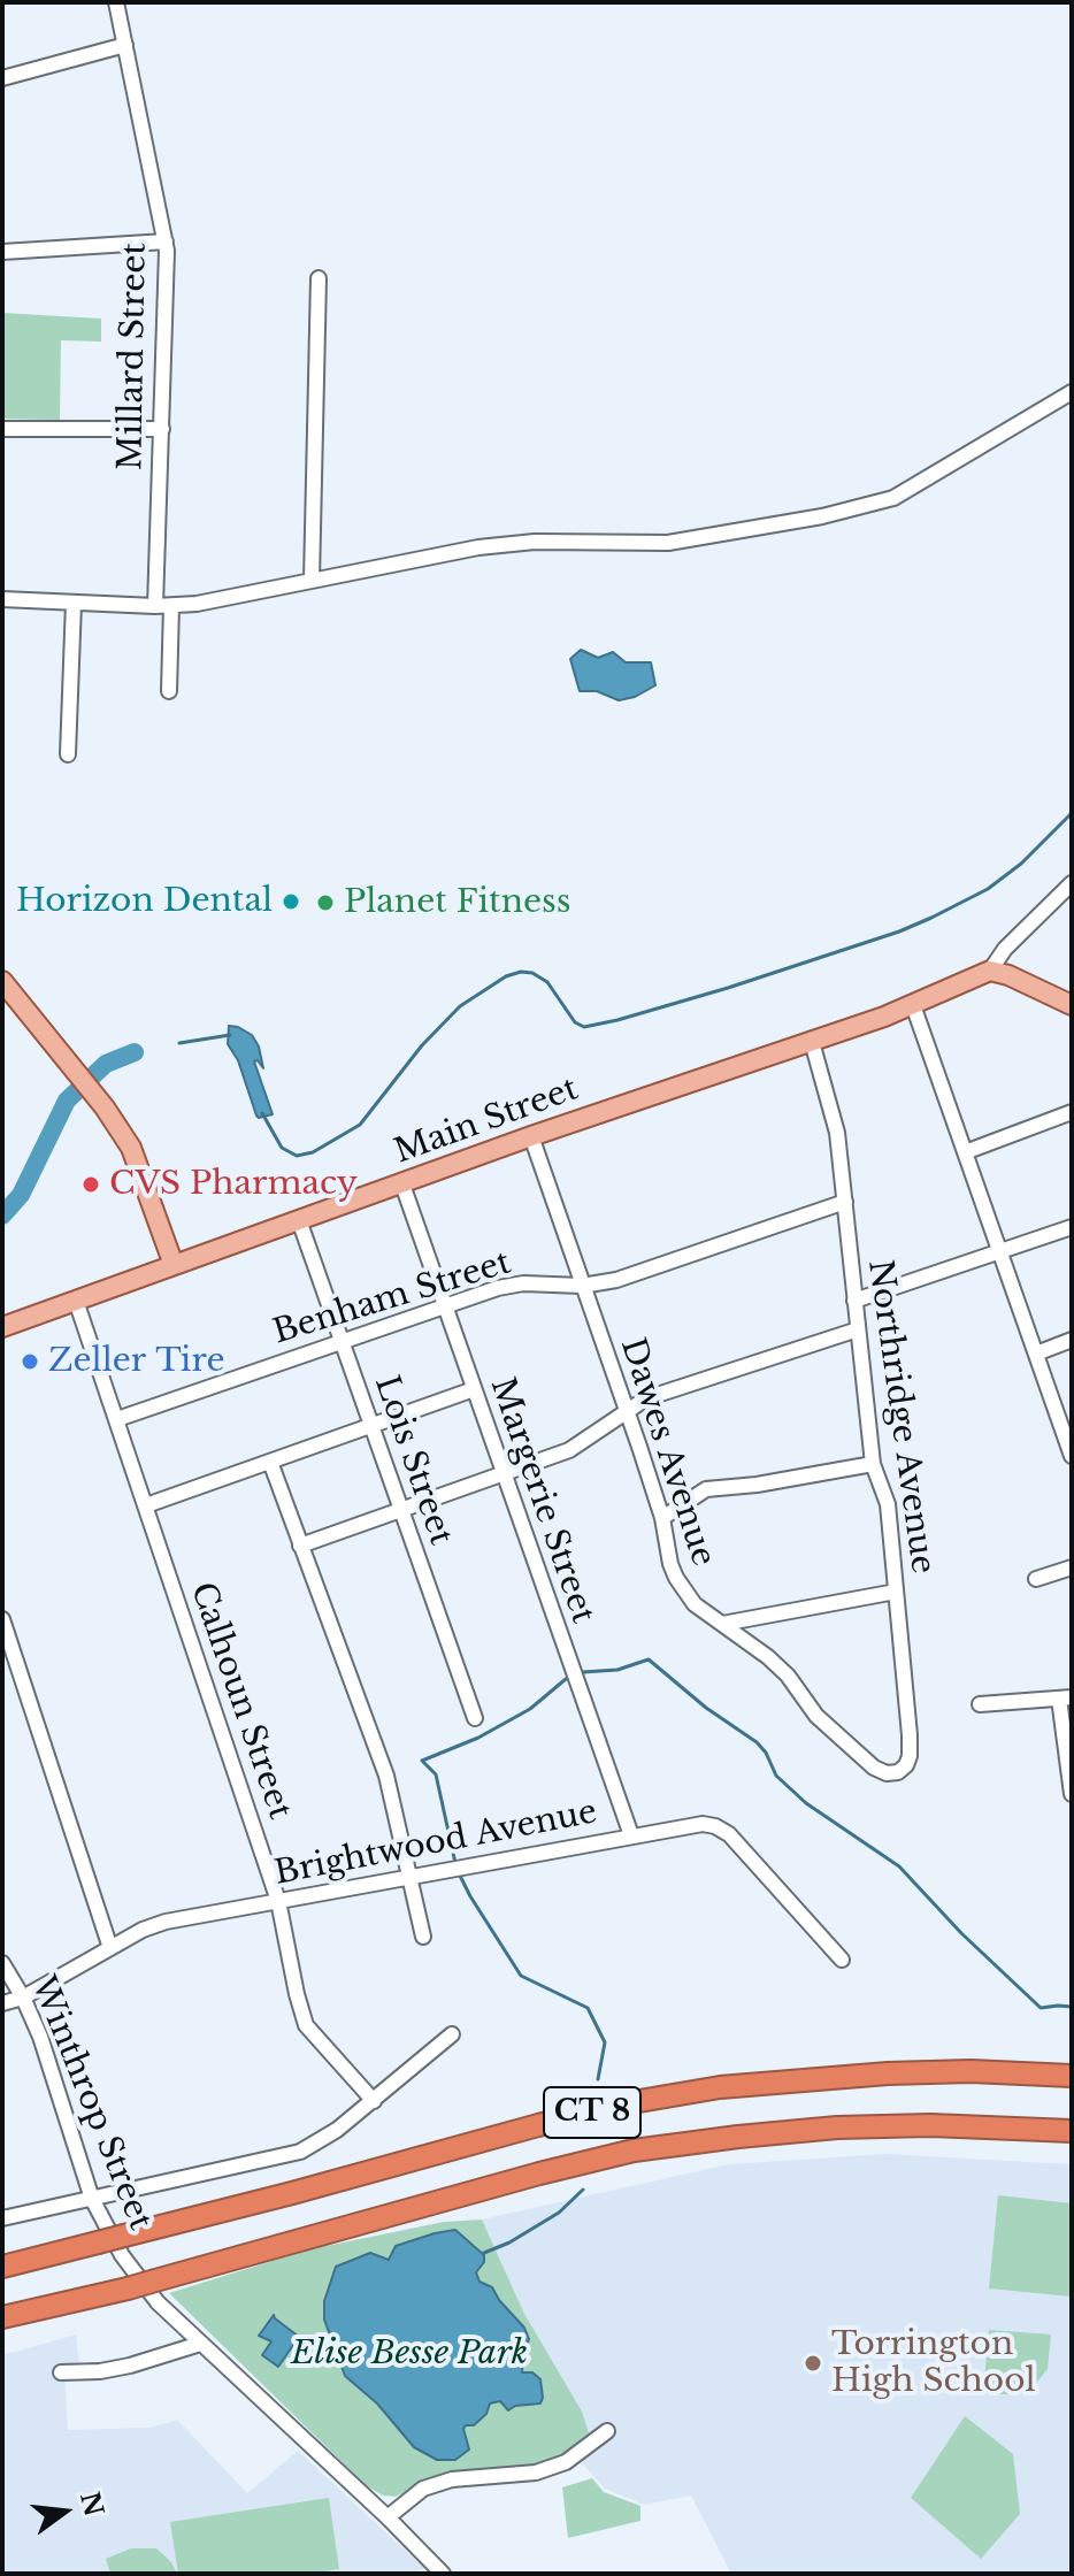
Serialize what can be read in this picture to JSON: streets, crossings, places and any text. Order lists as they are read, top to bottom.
{
  "streets": {
    "highway": ["CT 8"],
    "main road": ["Main Street"],
    "street": [
      "Millard Street",
      "Benham Street",
      "Northridge Avenue",
      "Dawes Avenue",
      "Lois Street",
      "Margerie Street",
      "Calhoun Street",
      "Brightwood Avenue",
      "Winthrop Street"
    ]
  },
  "crossings": [
    ["Main Street", "Northridge Avenue"],
    ["Main Street", "Dawes Avenue"],
    ["Main Street", "Lois Street"],
    ["Main Street", "Margerie Street"],
    ["Main Street", "Calhoun Street"],
    ["Benham Street", "Northridge Avenue"],
    ["Benham Street", "Dawes Avenue"],
    ["Benham Street", "Lois Street"],
    ["Benham Street", "Margerie Street"],
    ["Benham Street", "Calhoun Street"],
    ["Northridge Avenue", "Dawes Avenue"],
    ["Margerie Street", "Brightwood Avenue"],
    ["Calhoun Street", "Brightwood Avenue"],
    ["Brightwood Avenue", "Winthrop Street"]
  ],
  "parks": ["Elise Besse Park"],
  "places": [
    "Horizon Dental",
    "Planet Fitness",
    "CVS Pharmacy",
    "Zeller Tire",
    "Torrington High School"
  ],
  "north": "right"
}
